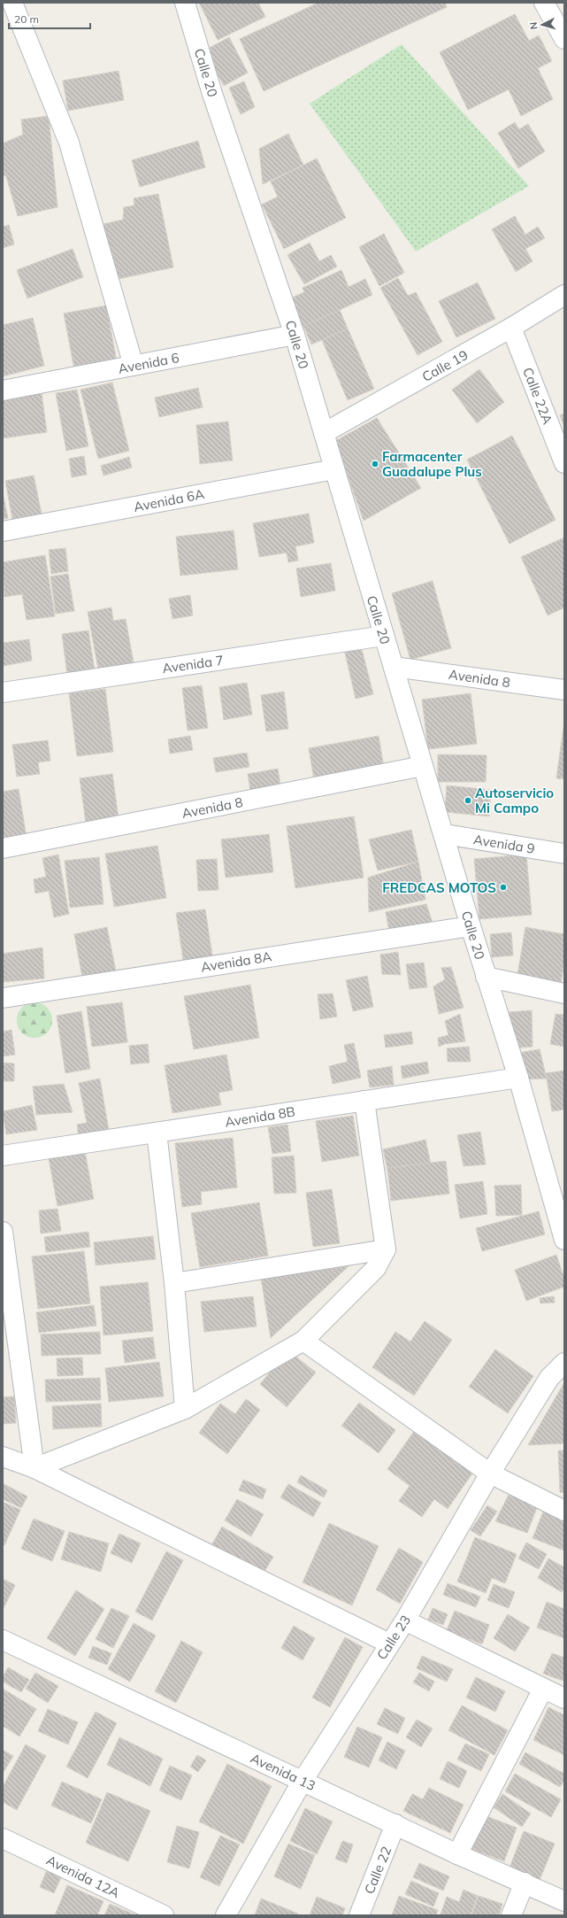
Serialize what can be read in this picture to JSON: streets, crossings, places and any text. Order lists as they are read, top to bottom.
{
  "streets": {
    "street": [
      "Calle 20",
      "Avenida 6",
      "Calle 19",
      "Calle 22A",
      "Avenida 6A",
      "Avenida 7",
      "Avenida 8",
      "Avenida 9",
      "Avenida 8A",
      "Avenida 8B",
      "Calle 23",
      "Avenida 13",
      "Calle 22",
      "Avenida 12A"
    ]
  },
  "crossings": [
    ["Calle 20", "Avenida 6"],
    ["Calle 20", "Calle 19"],
    ["Calle 20", "Avenida 6A"],
    ["Calle 20", "Avenida 7"],
    ["Calle 20", "Avenida 8"],
    ["Calle 20", "Avenida 9"],
    ["Calle 20", "Avenida 8A"],
    ["Calle 20", "Avenida 8B"],
    ["Calle 19", "Calle 22A"],
    ["Calle 23", "Avenida 13"],
    ["Avenida 13", "Calle 22"]
  ],
  "places": ["Farmacenter Guadalupe Plus", "Autoservicio Mi Campo", "FREDCAS MOTOS"],
  "scale_bar": "20 m",
  "north": "left"
}
